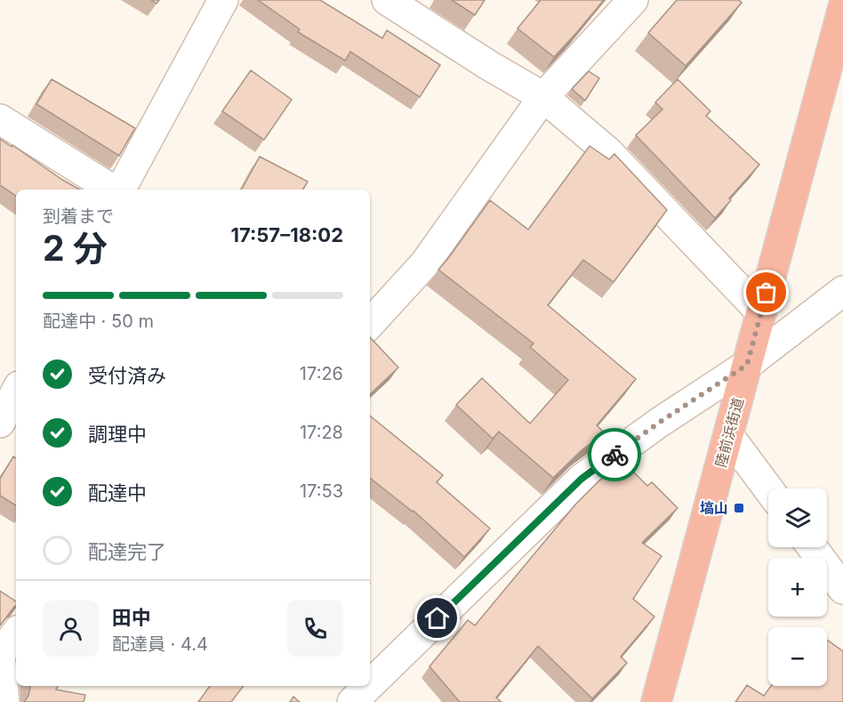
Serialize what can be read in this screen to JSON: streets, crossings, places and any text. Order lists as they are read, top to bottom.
{
  "streets": {
    "highway": ["陸前浜街道"]
  },
  "places": {
    "transit": ["塙山"]
  },
  "page": {
    "heading": ["2 分", "到着まで", "17:57–18:02"],
    "panel": ["田中", "配達員 · 4.4"],
    "bar": "配達中 · 50 m",
    "list": [
      ["受付済み", "17:26"],
      ["調理中", "17:28"],
      ["配達中", "17:53"],
      "配達完了"
    ],
    "map_buttons": ["+", "−"]
  }
}
